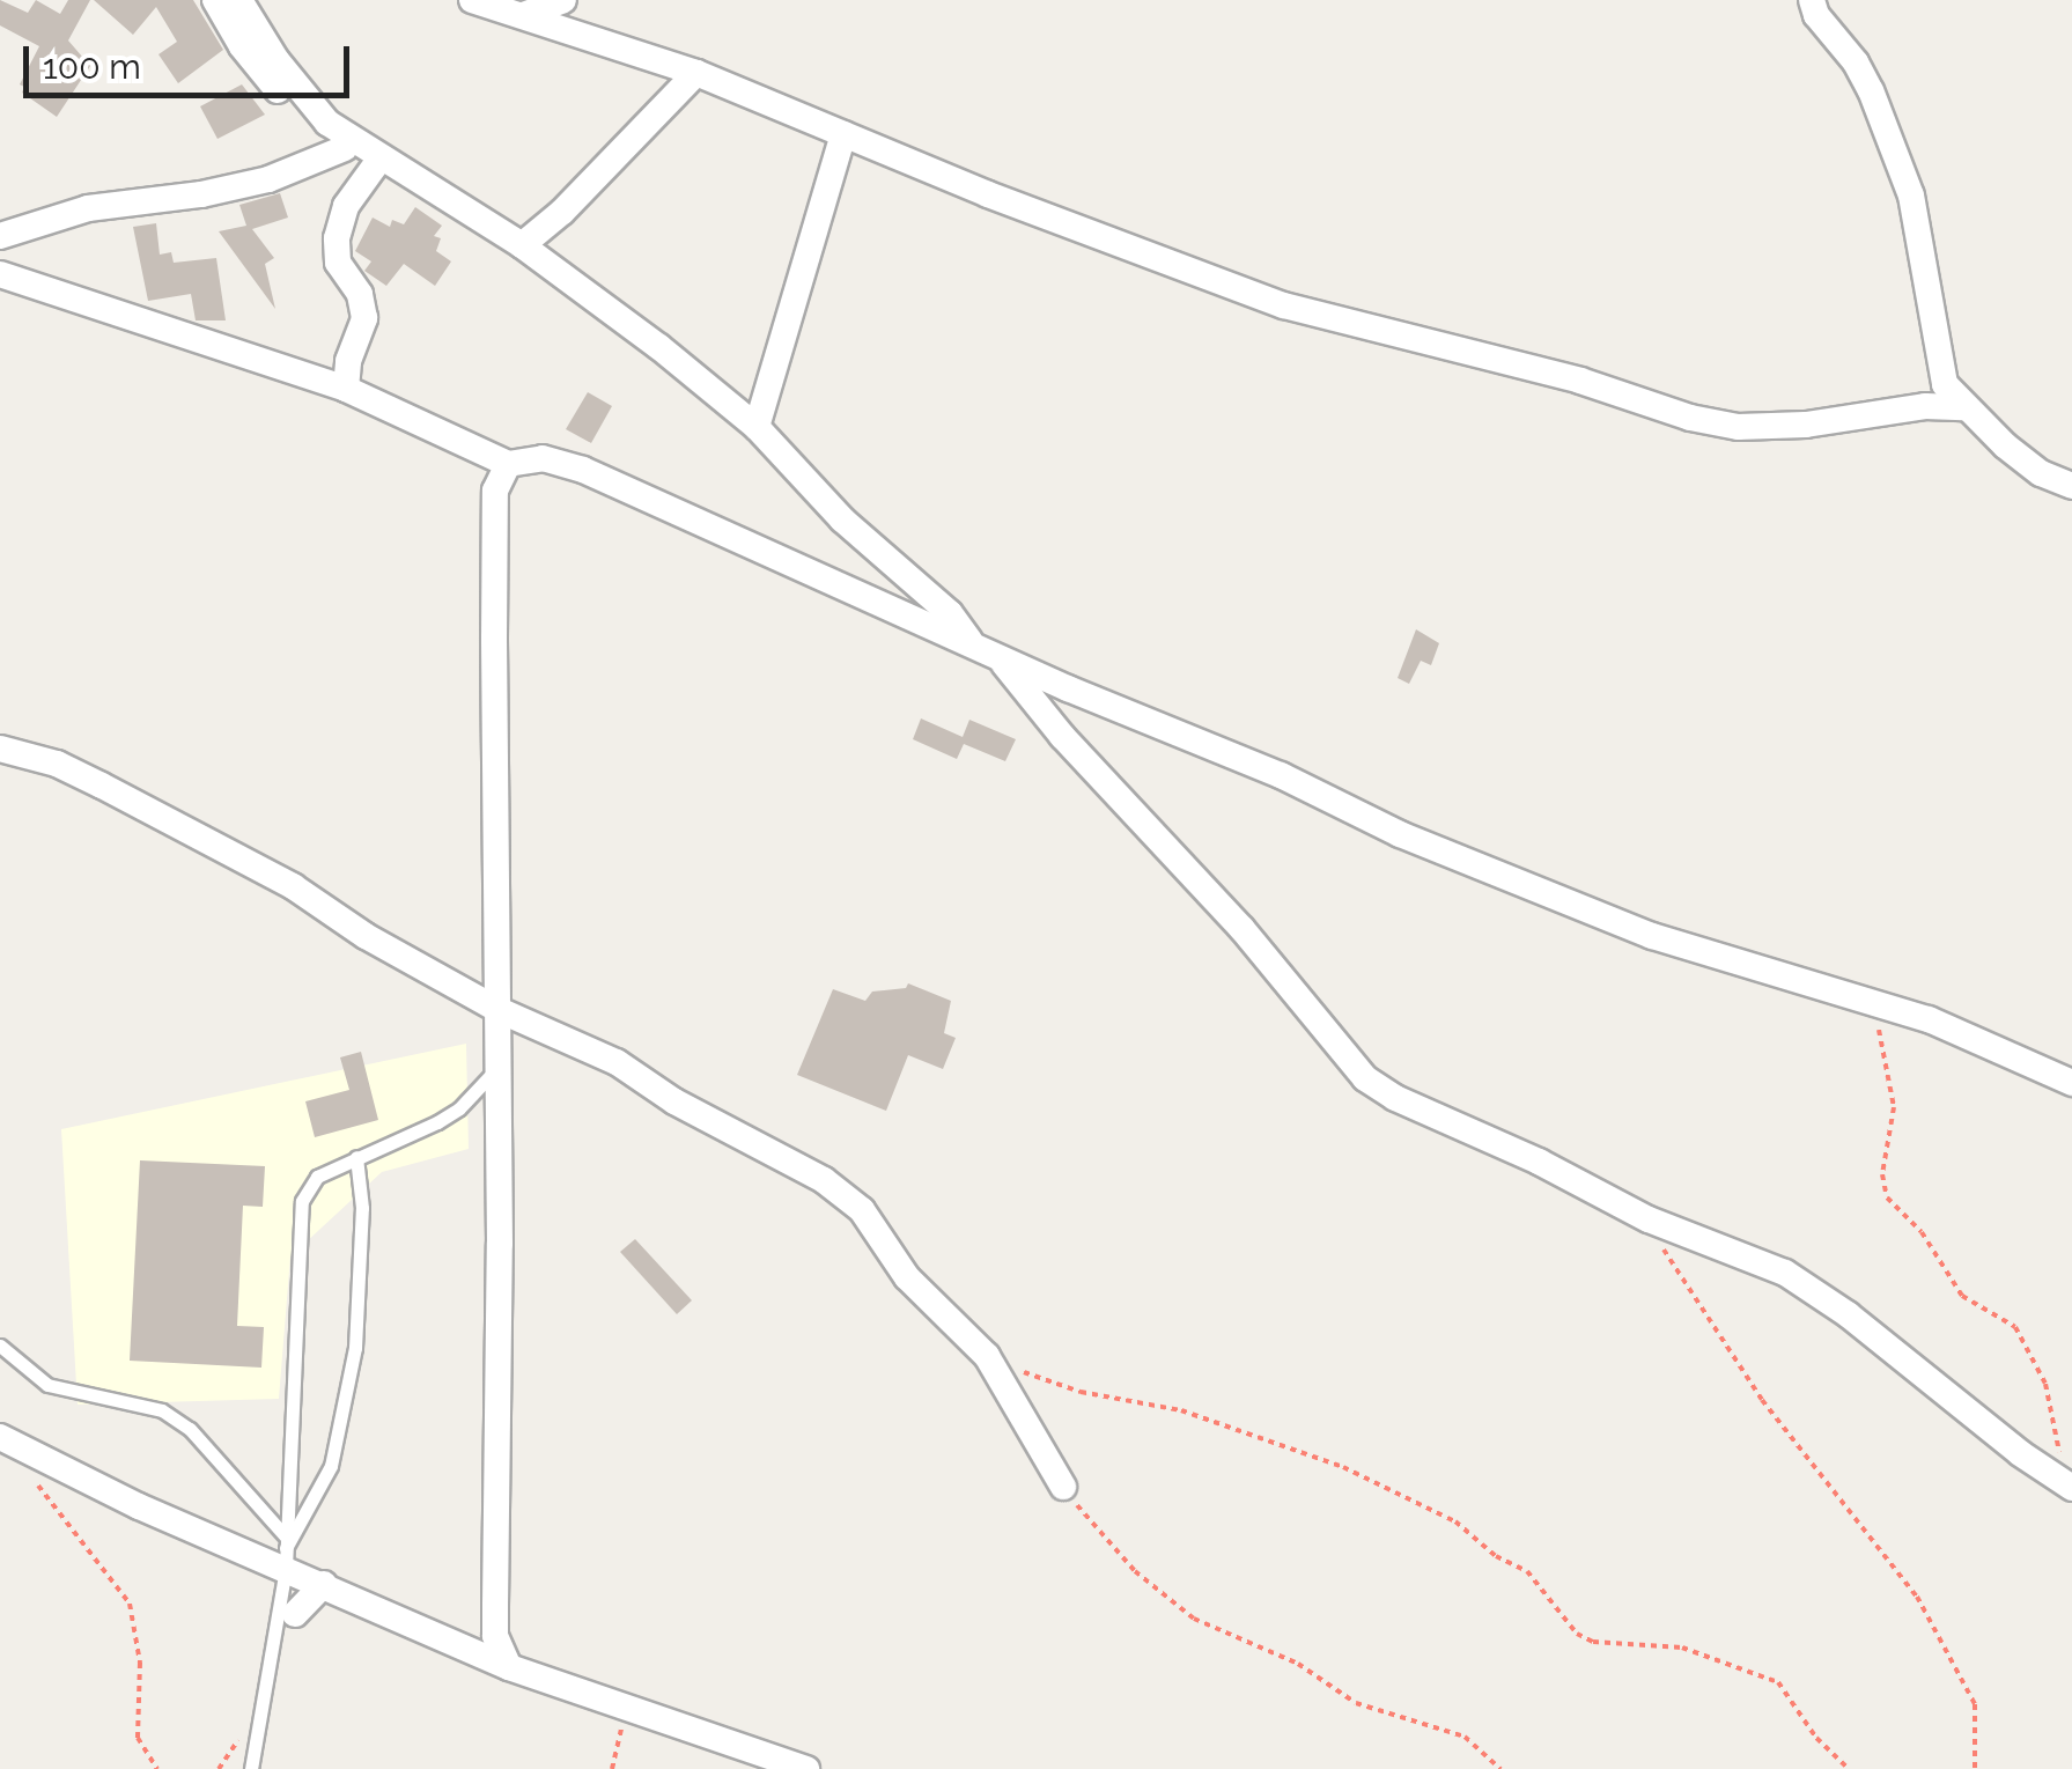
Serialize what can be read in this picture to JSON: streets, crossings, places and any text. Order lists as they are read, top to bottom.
{
  "scale_bar": "100 m"
}
